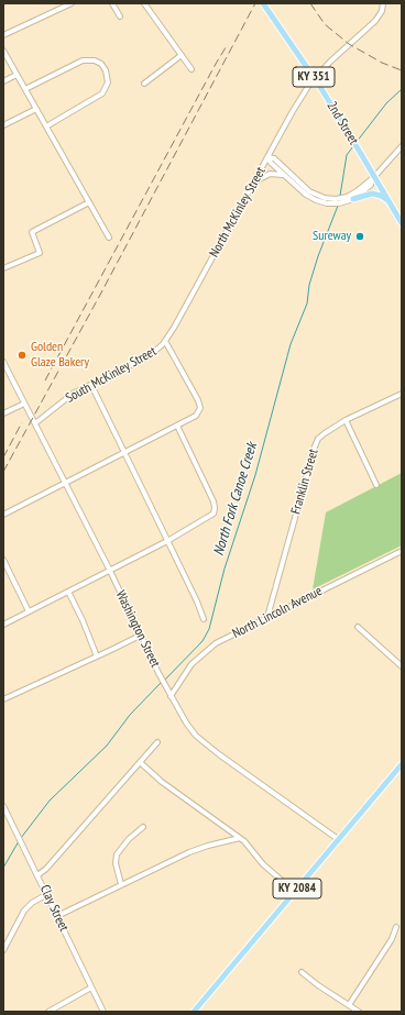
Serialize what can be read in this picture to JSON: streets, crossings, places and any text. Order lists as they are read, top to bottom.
{
  "streets": {
    "main road": ["KY 351", "2nd Street", "KY 2084"],
    "street": [
      "North McKinley Street",
      "South McKinley Street",
      "Franklin Street",
      "North Lincoln Avenue",
      "Washington Street",
      "Clay Street"
    ]
  },
  "crossings": [
    ["North McKinley Street", "South McKinley Street"],
    ["South McKinley Street", "Washington Street"],
    ["Franklin Street", "North Lincoln Avenue"],
    ["North Lincoln Avenue", "Washington Street"],
    ["Washington Street", "KY 2084"]
  ],
  "water": ["North Fork Canoe Creek"],
  "places": ["Sureway", "Golden Glaze Bakery"]
}
